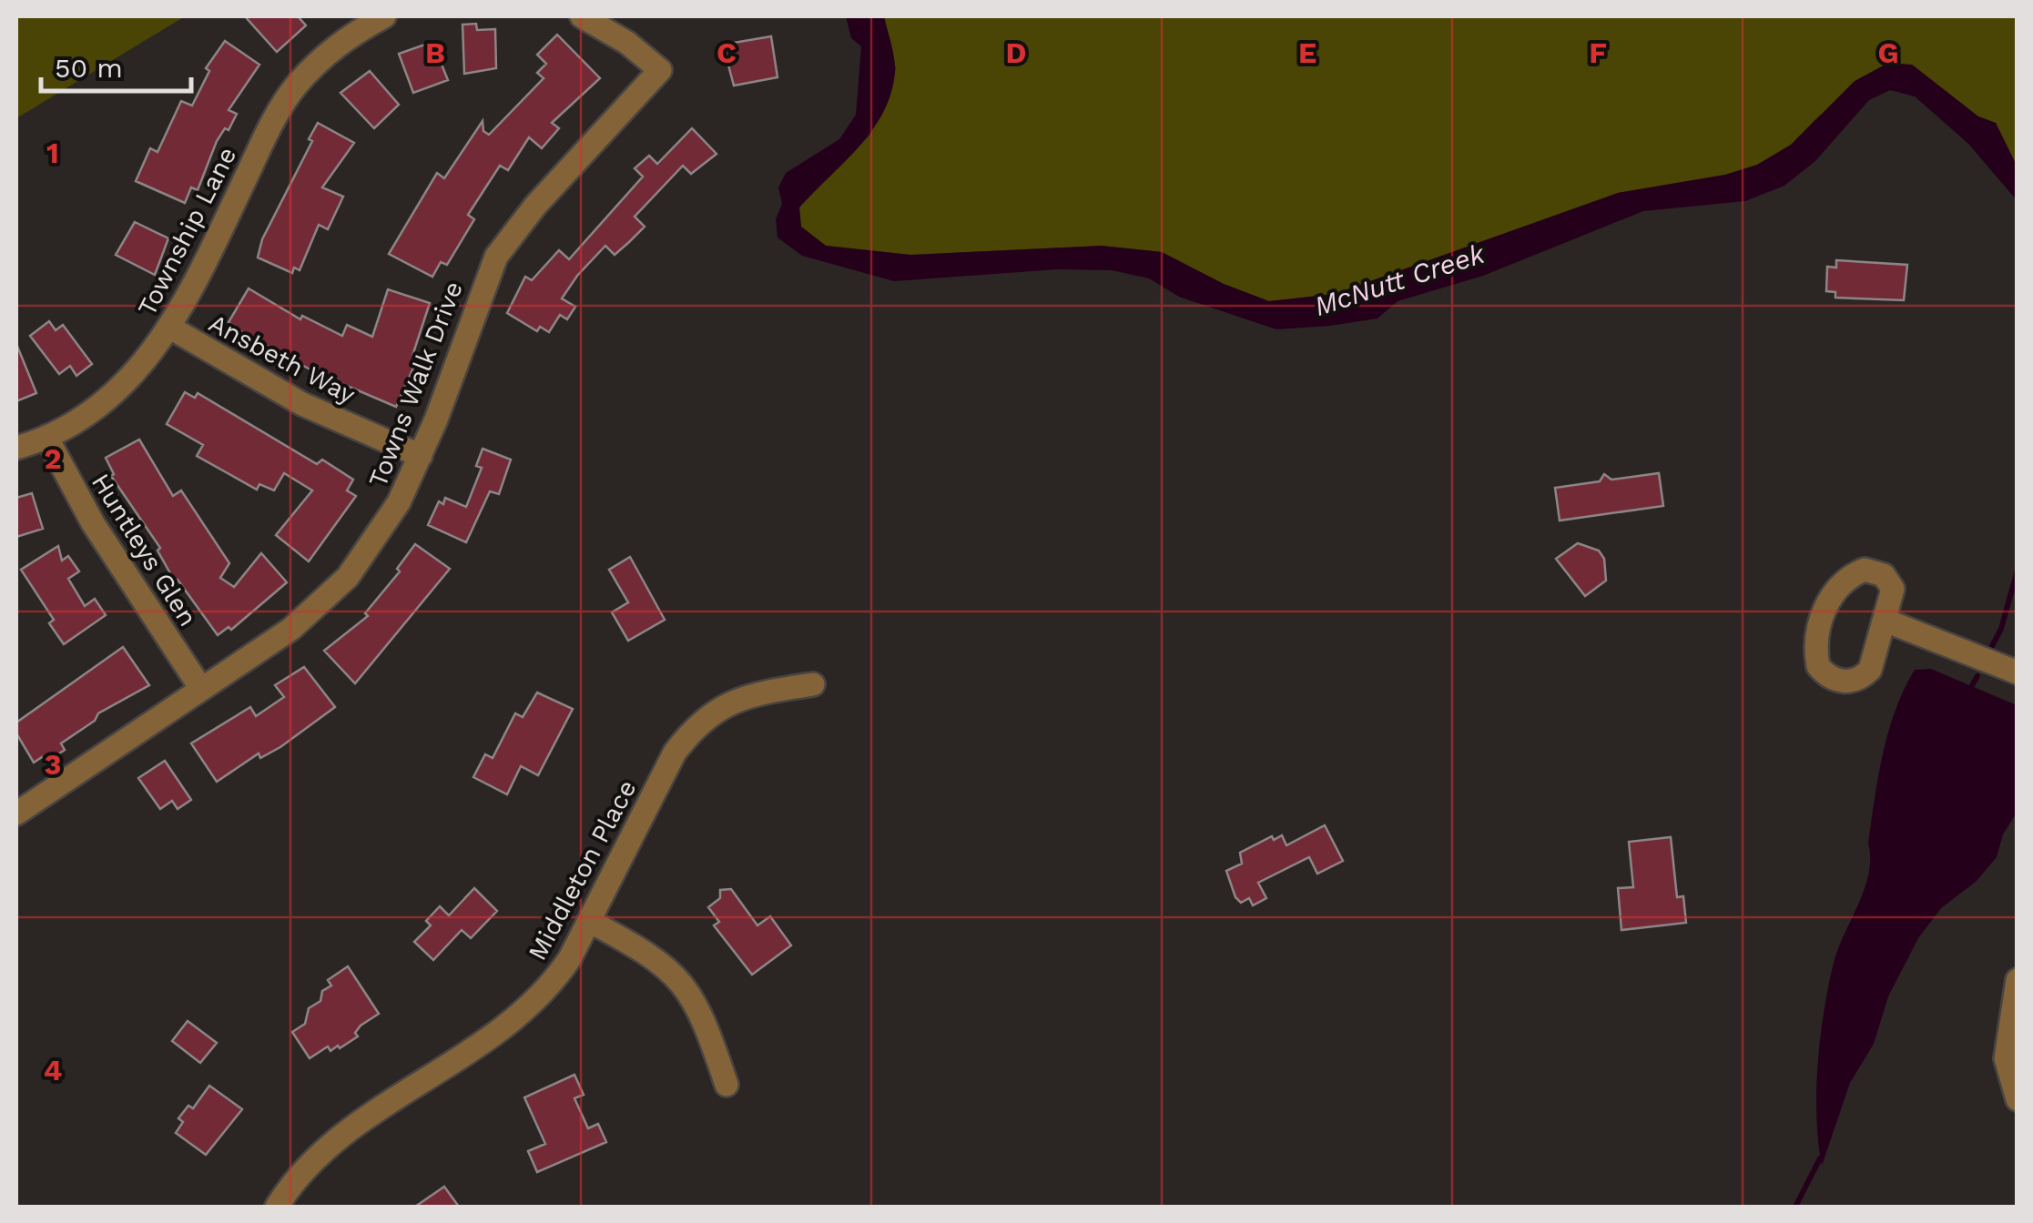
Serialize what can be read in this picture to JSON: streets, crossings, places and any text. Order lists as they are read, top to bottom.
{
  "streets": {
    "street": [
      "Township Lane",
      "Ansbeth Way",
      "Towns Walk Drive",
      "Huntleys Glen",
      "Middleton Place"
    ]
  },
  "crossings": [
    ["Township Lane", "Ansbeth Way"],
    ["Township Lane", "Huntleys Glen"],
    ["Ansbeth Way", "Towns Walk Drive"],
    ["Towns Walk Drive", "Huntleys Glen"]
  ],
  "water": ["McNutt Creek"],
  "scale_bar": "50 m",
  "grid": {
    "columns": [
      "B",
      "C",
      "D",
      "E",
      "F",
      "G"
    ],
    "rows": [
      "1",
      "2",
      "3",
      "4"
    ]
  }
}
